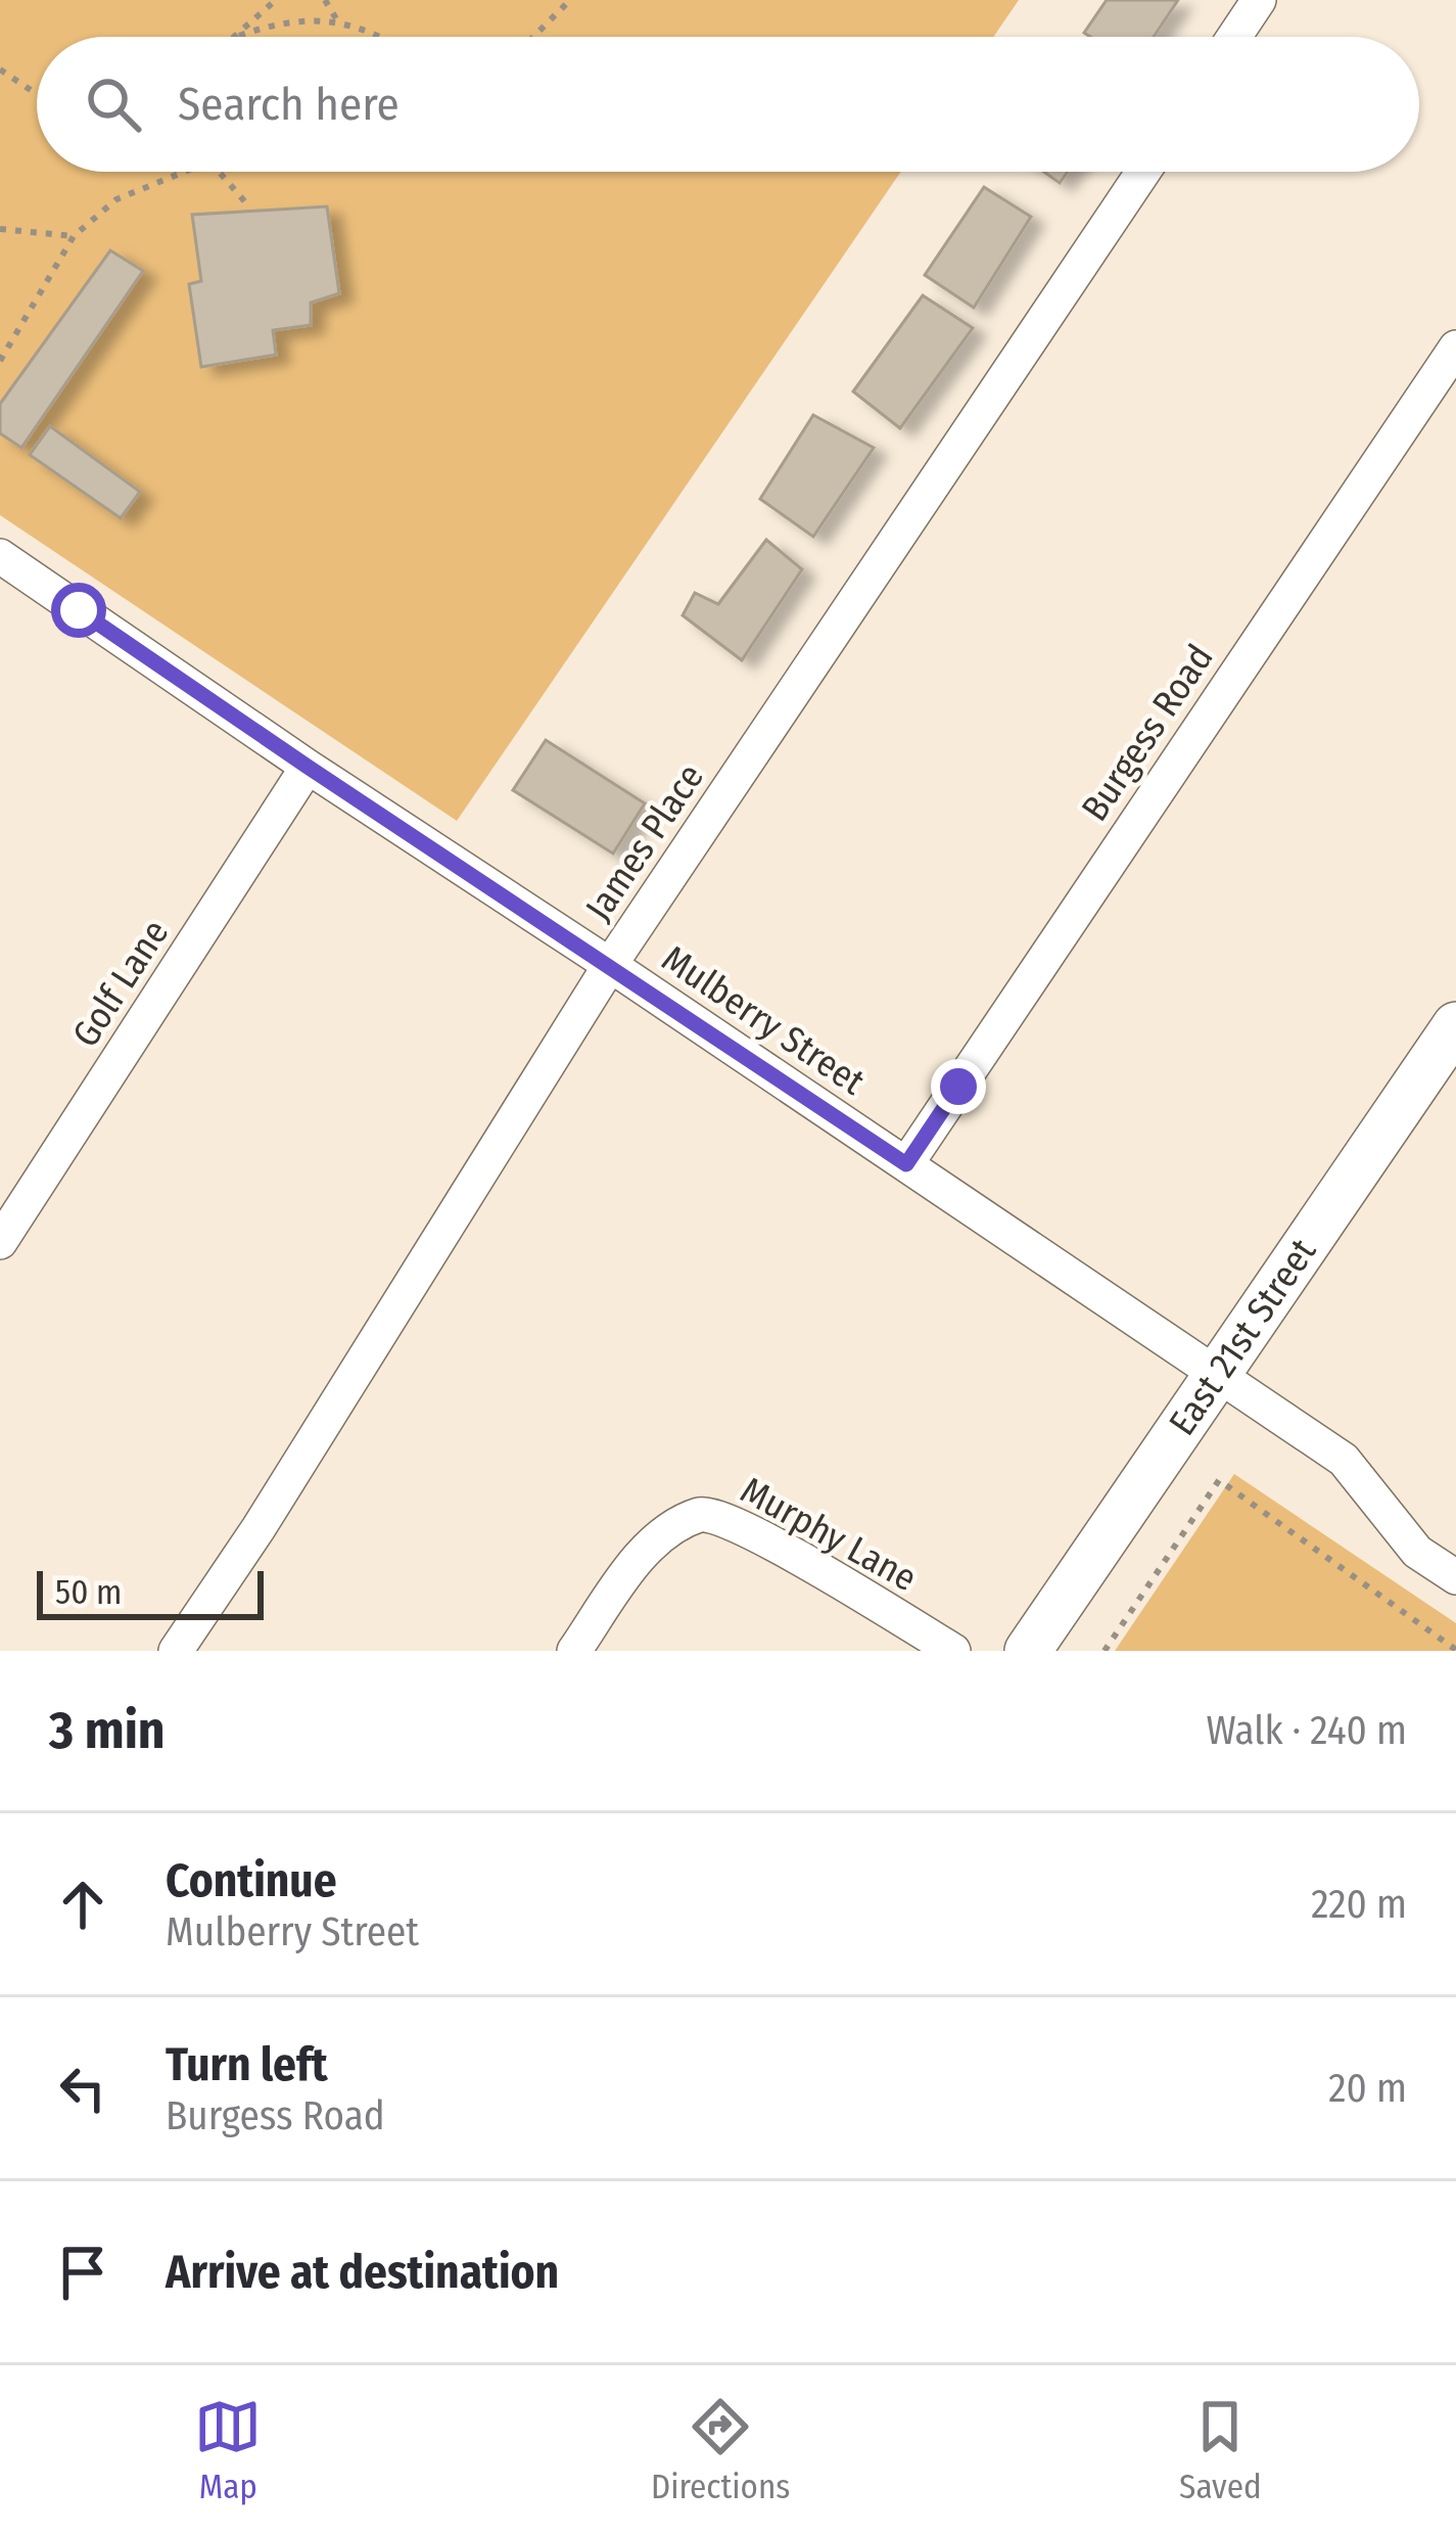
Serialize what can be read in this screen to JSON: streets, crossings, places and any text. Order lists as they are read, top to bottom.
{
  "streets": {
    "street": [
      "Burgess Road",
      "James Place",
      "Golf Lane",
      "Mulberry Street",
      "East 21st Street",
      "Murphy Lane"
    ]
  },
  "crossings": [
    ["Burgess Road", "Mulberry Street"],
    ["James Place", "Mulberry Street"],
    ["Golf Lane", "Mulberry Street"],
    ["Mulberry Street", "East 21st Street"]
  ],
  "scale_bar": "50 m",
  "page": {
    "search": "Search here",
    "scale": "50 m",
    "heading": ["3 min", "Walk · 240 m"],
    "list": [
      ["Continue", "Mulberry Street", "220 m"],
      ["Turn left", "Burgess Road", "20 m"],
      "Arrive at destination"
    ],
    "nav": ["Map", "Directions", "Saved"]
  }
}
